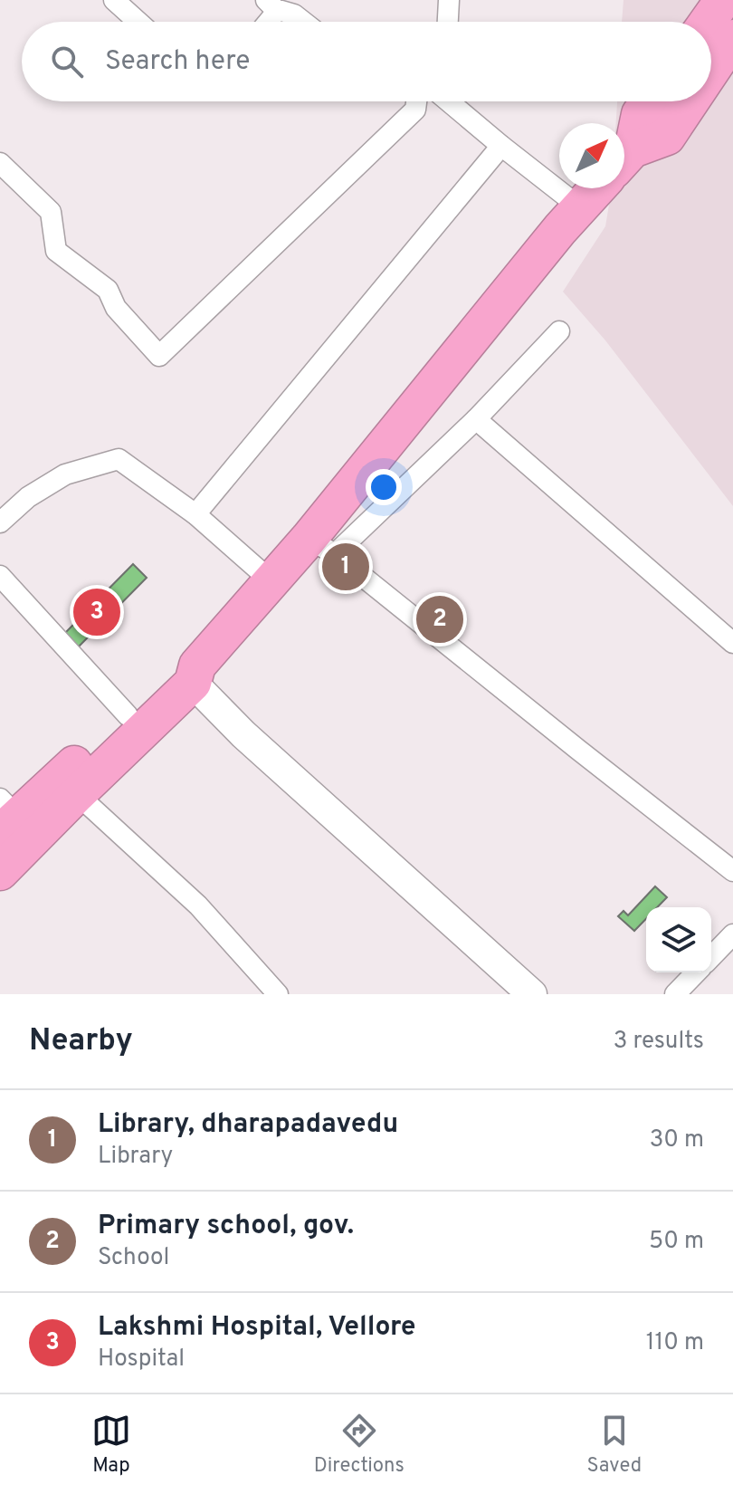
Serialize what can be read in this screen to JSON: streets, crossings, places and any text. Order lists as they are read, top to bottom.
{
  "north": "top right",
  "page": {
    "search": "Search here",
    "pins": ["1", "3", "2"],
    "heading": ["Nearby", "3 results"],
    "list": [
      {
        "mark": "1",
        "name": "Library, dharapadavedu",
        "note": "Library",
        "value": "30 m"
      },
      {
        "mark": "2",
        "name": "Primary school, gov.",
        "note": "School",
        "value": "50 m"
      },
      {
        "mark": "3",
        "name": "Lakshmi Hospital, Vellore",
        "note": "Hospital",
        "value": "110 m"
      }
    ],
    "nav": ["Map", "Directions", "Saved"]
  }
}
